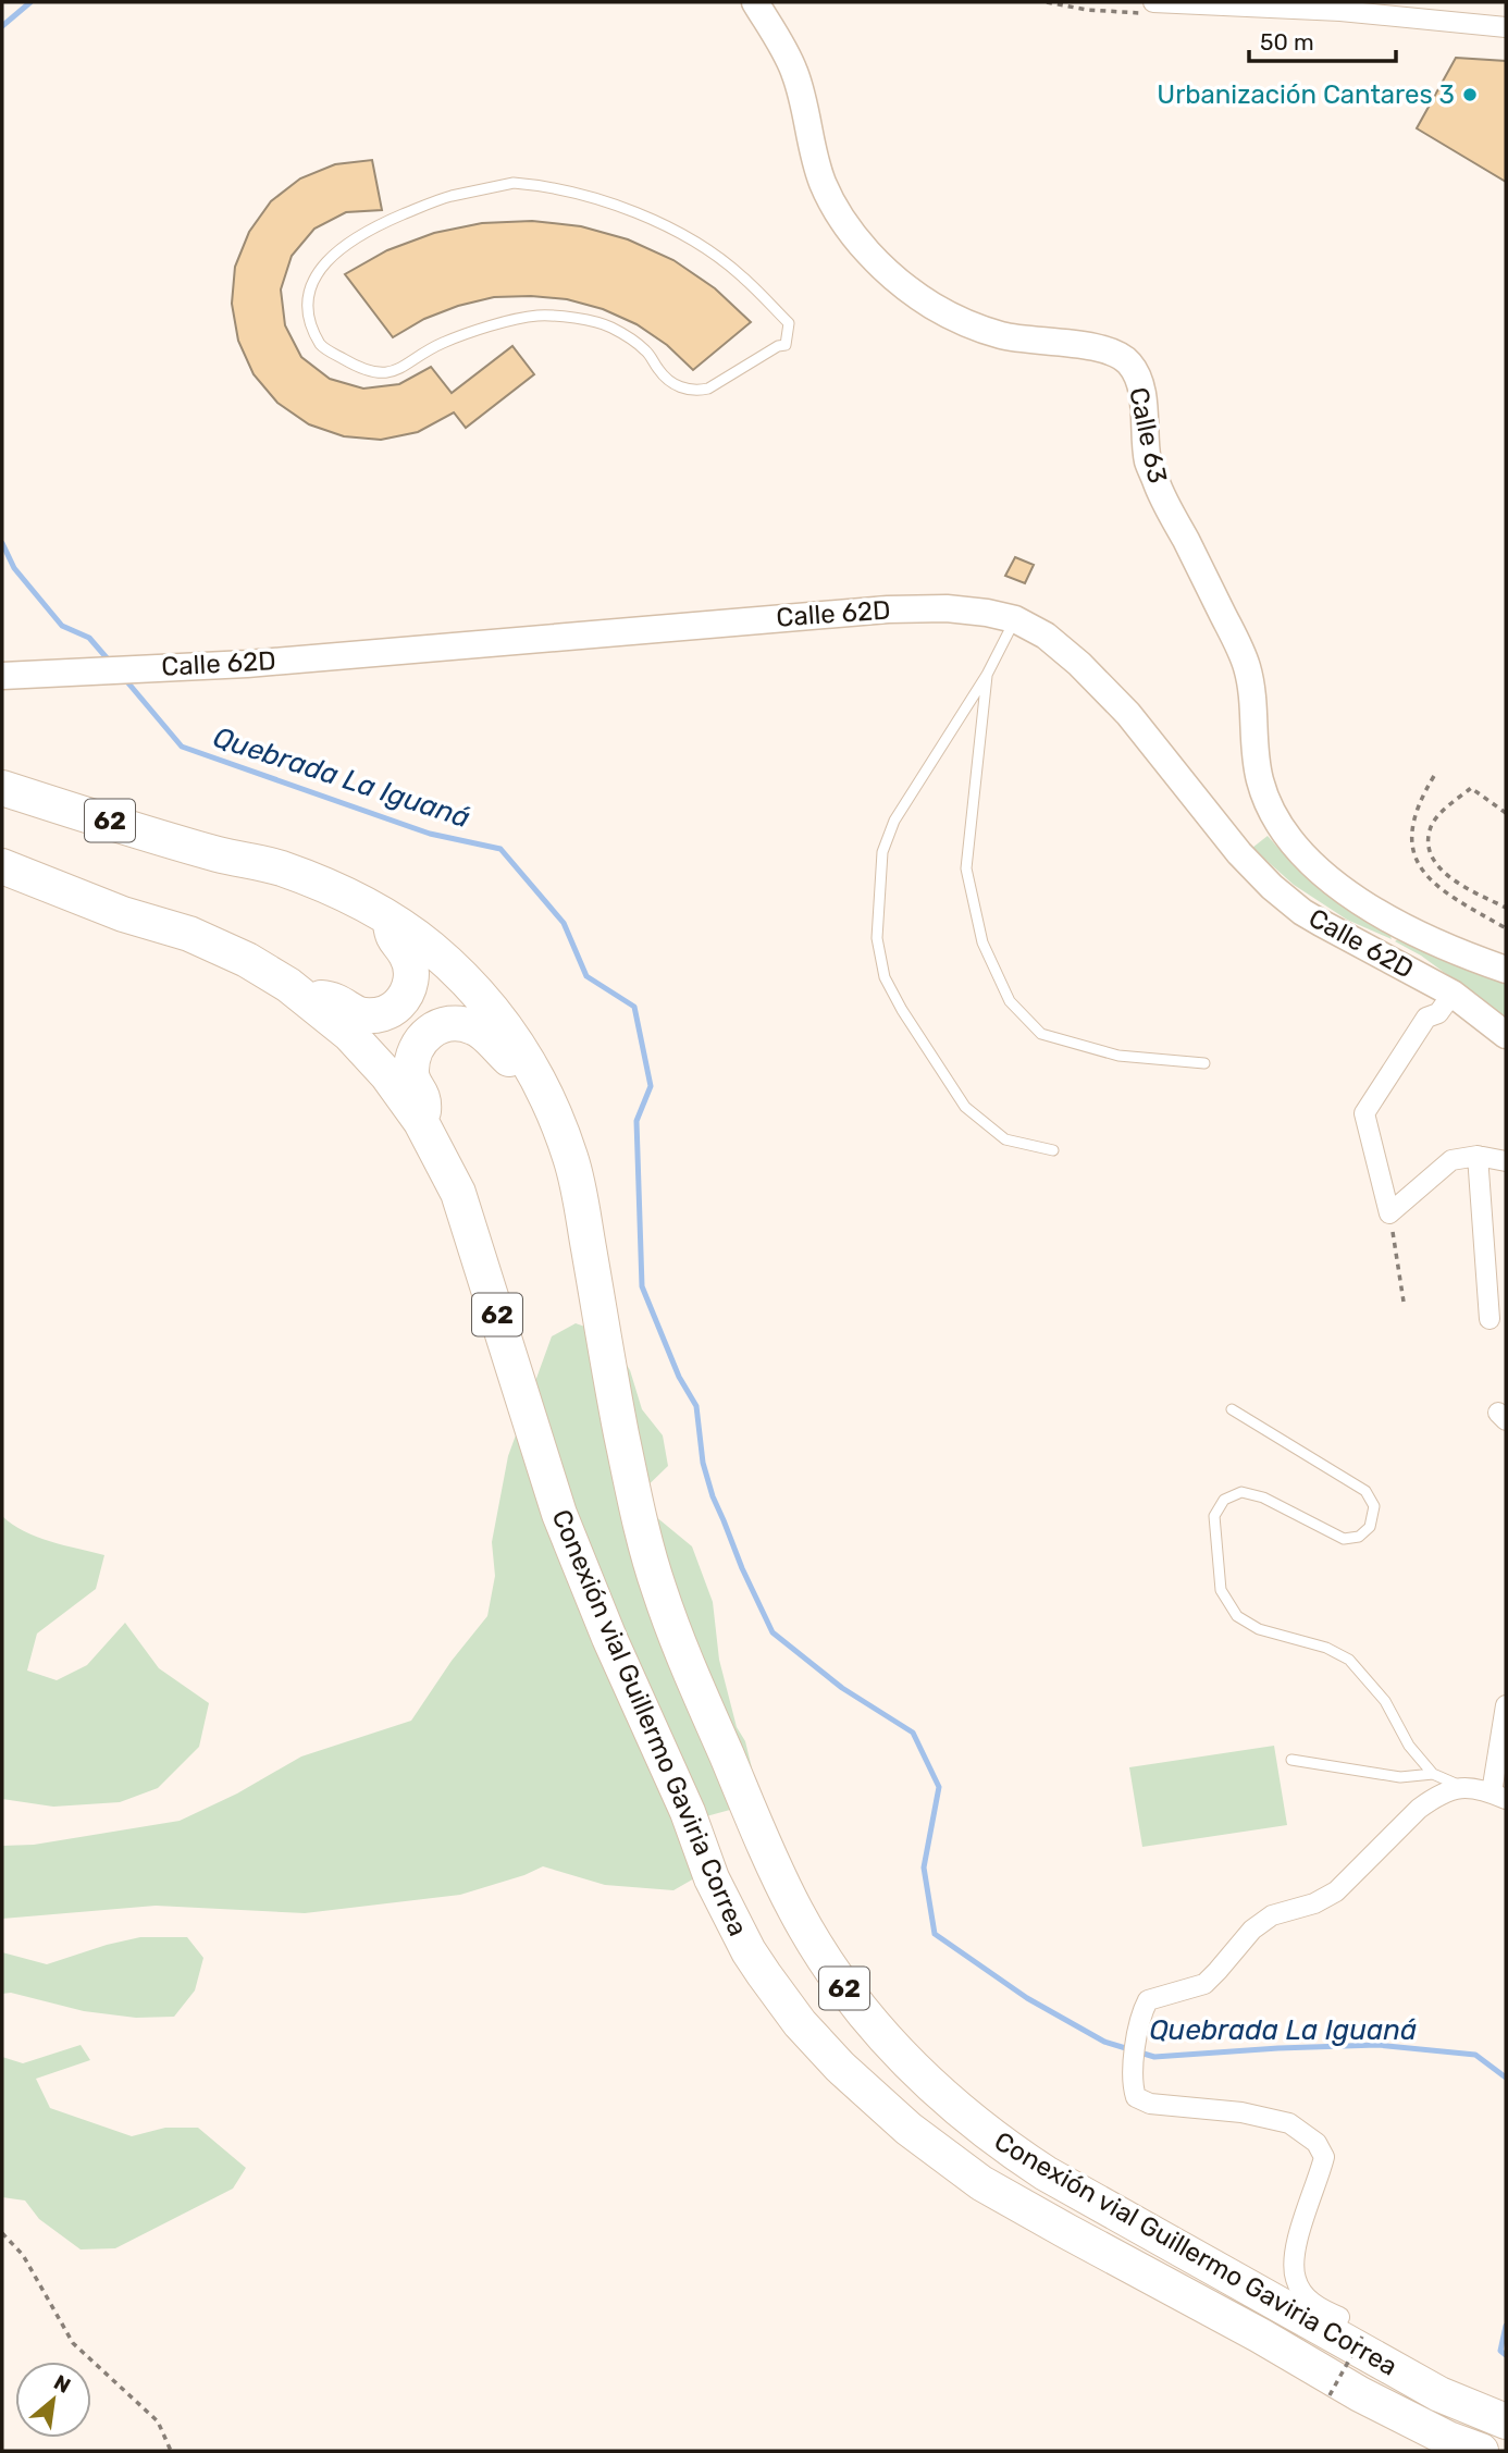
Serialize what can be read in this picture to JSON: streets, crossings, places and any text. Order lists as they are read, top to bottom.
{
  "streets": {
    "highway": ["62", "Conexión vial Guillermo Gaviria Correa"],
    "main road": ["Calle 63", "Calle 62D"]
  },
  "water": ["Quebrada La Iguaná"],
  "places": ["Urbanización Cantares 3"],
  "scale_bar": "50 m",
  "north": "top right"
}
